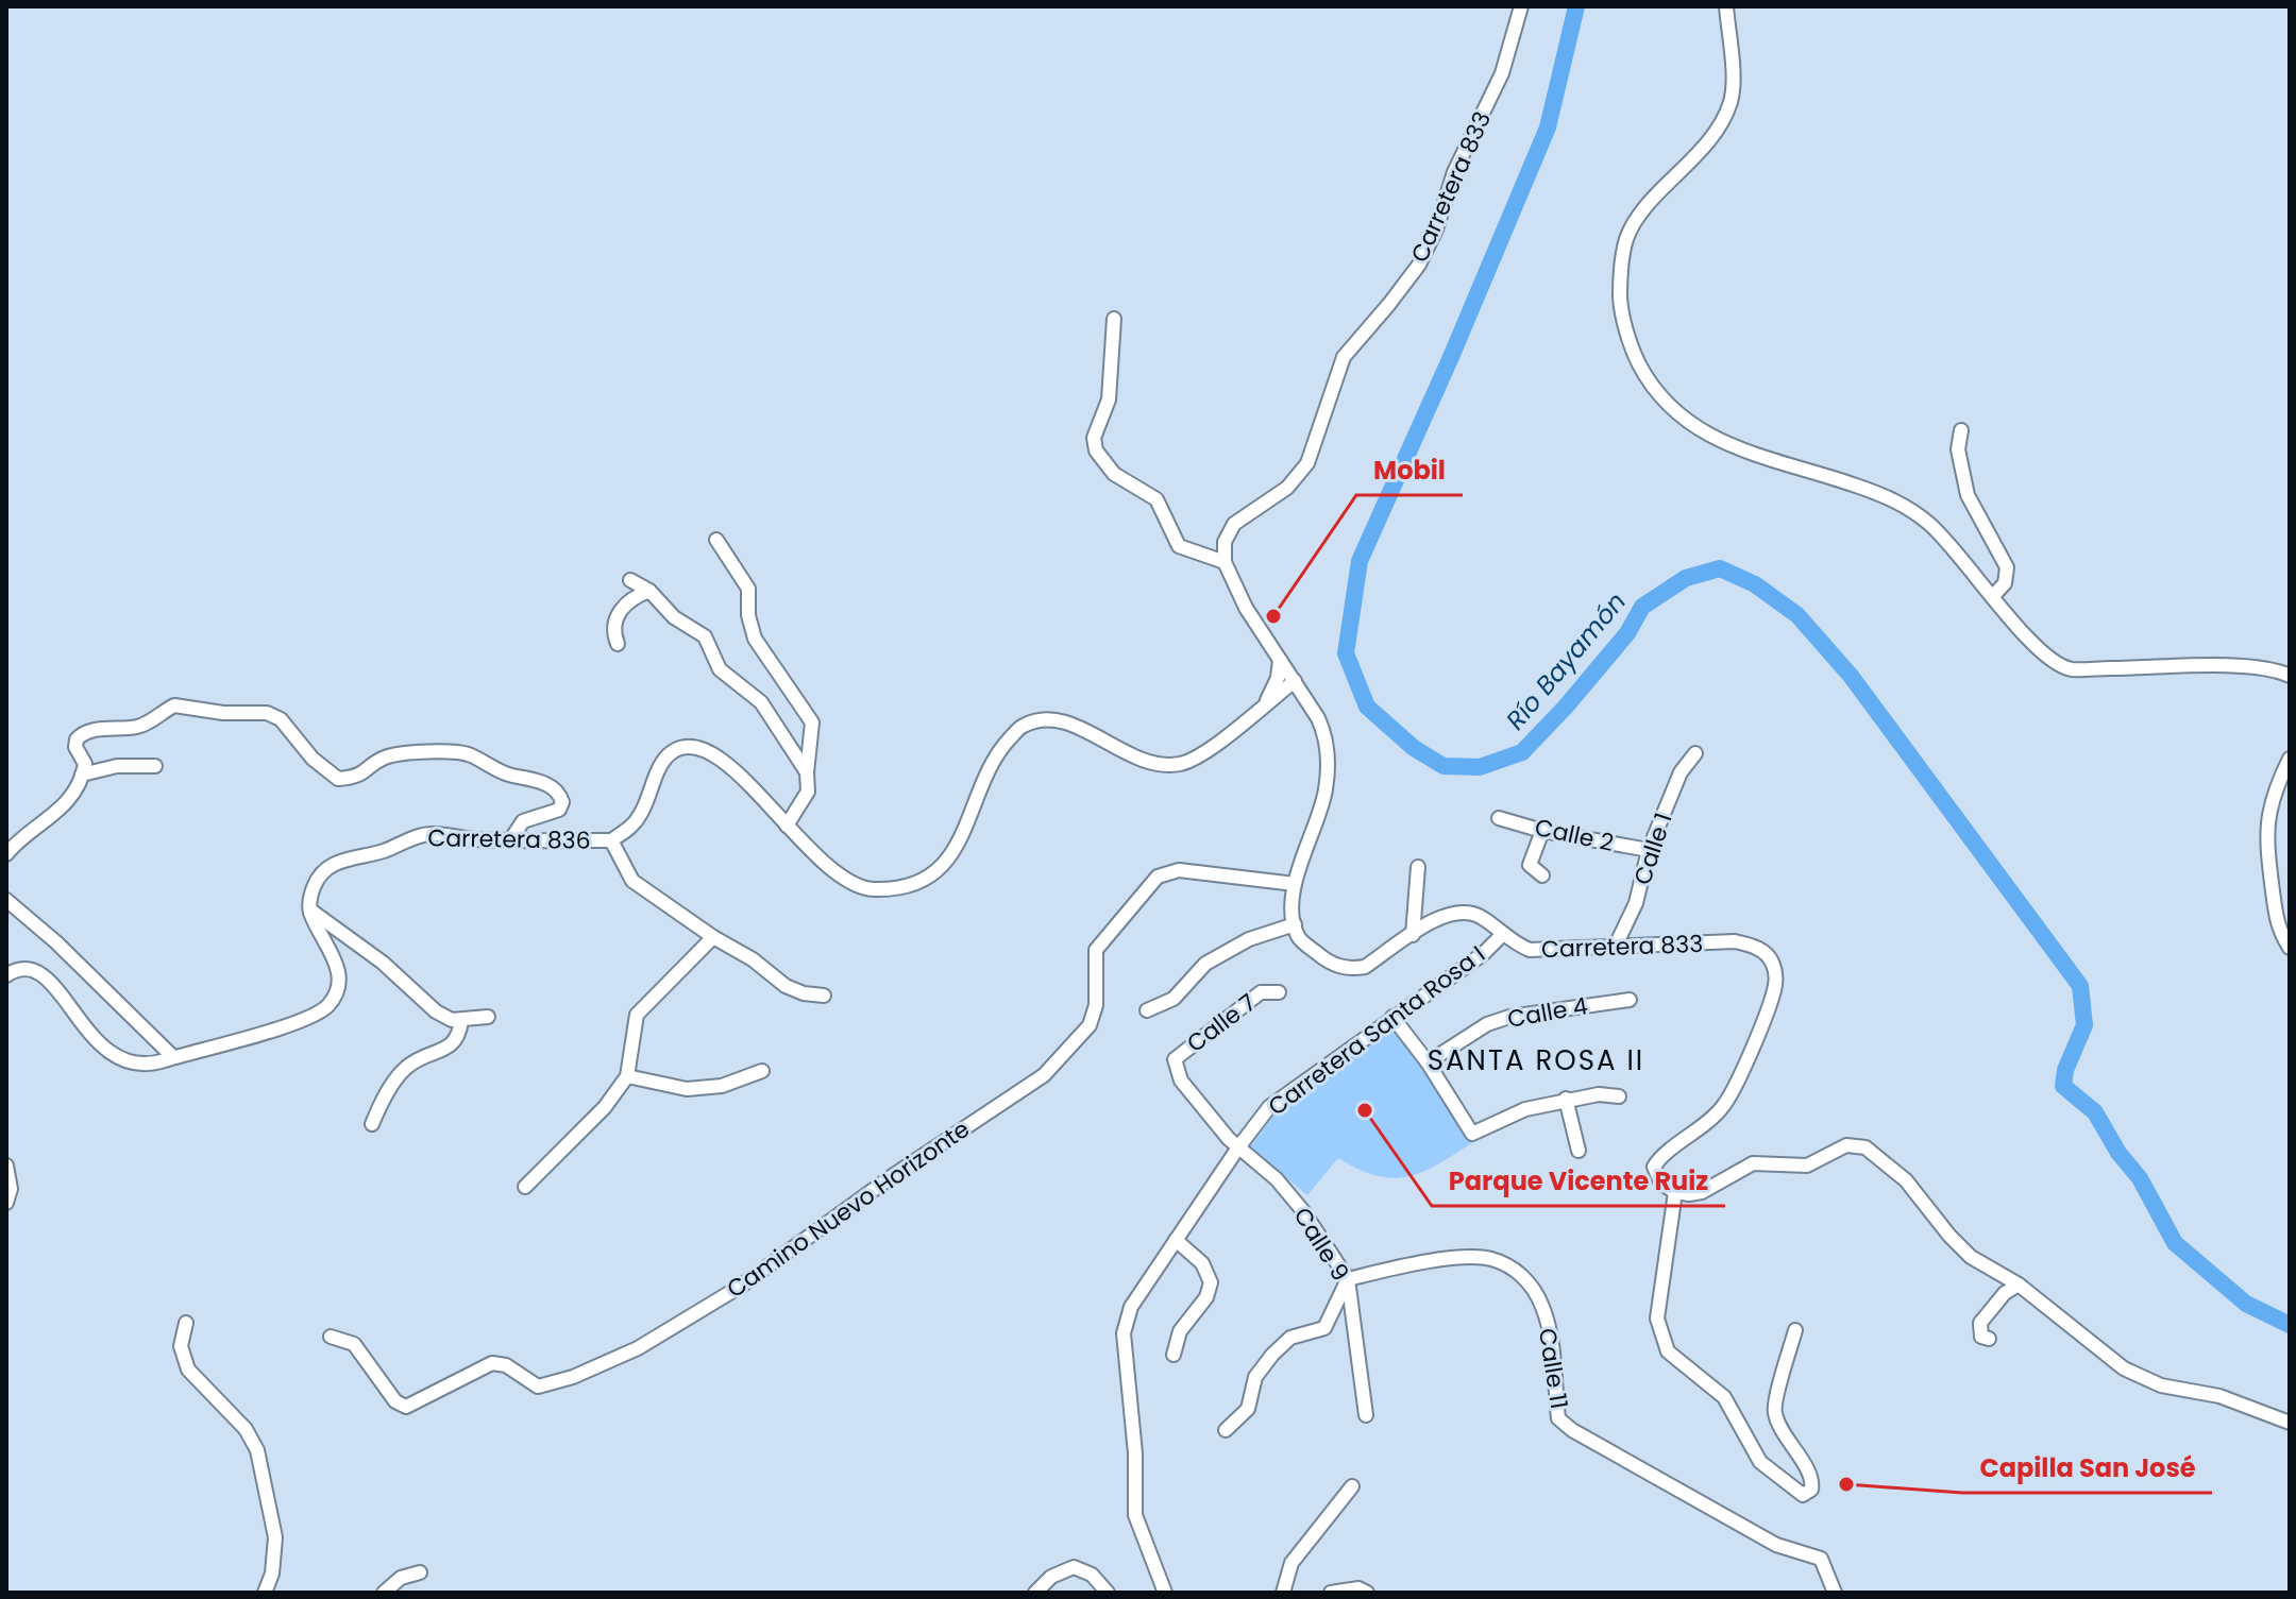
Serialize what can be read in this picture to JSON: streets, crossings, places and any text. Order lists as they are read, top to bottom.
{
  "streets": {
    "street": [
      "Carretera 833",
      "Calle 2",
      "Carretera 836",
      "Calle 1",
      "Calle 4",
      "Calle 7",
      "Carretera Santa Rosa I",
      "Camino Nuevo Horizonte",
      "Calle 9",
      "Calle 11"
    ]
  },
  "crossings": [
    ["Carretera 833", "Calle 1"],
    ["Carretera 833", "Carretera Santa Rosa I"],
    ["Calle 2", "Calle 1"],
    ["Calle 7", "Carretera Santa Rosa I"],
    ["Calle 7", "Calle 9"],
    ["Carretera Santa Rosa I", "Calle 9"],
    ["Calle 9", "Calle 11"]
  ],
  "districts": ["SANTA ROSA II"],
  "water": ["Río Bayamón"],
  "places": ["Mobil", "Parque Vicente Ruiz", "Capilla San José"]
}
